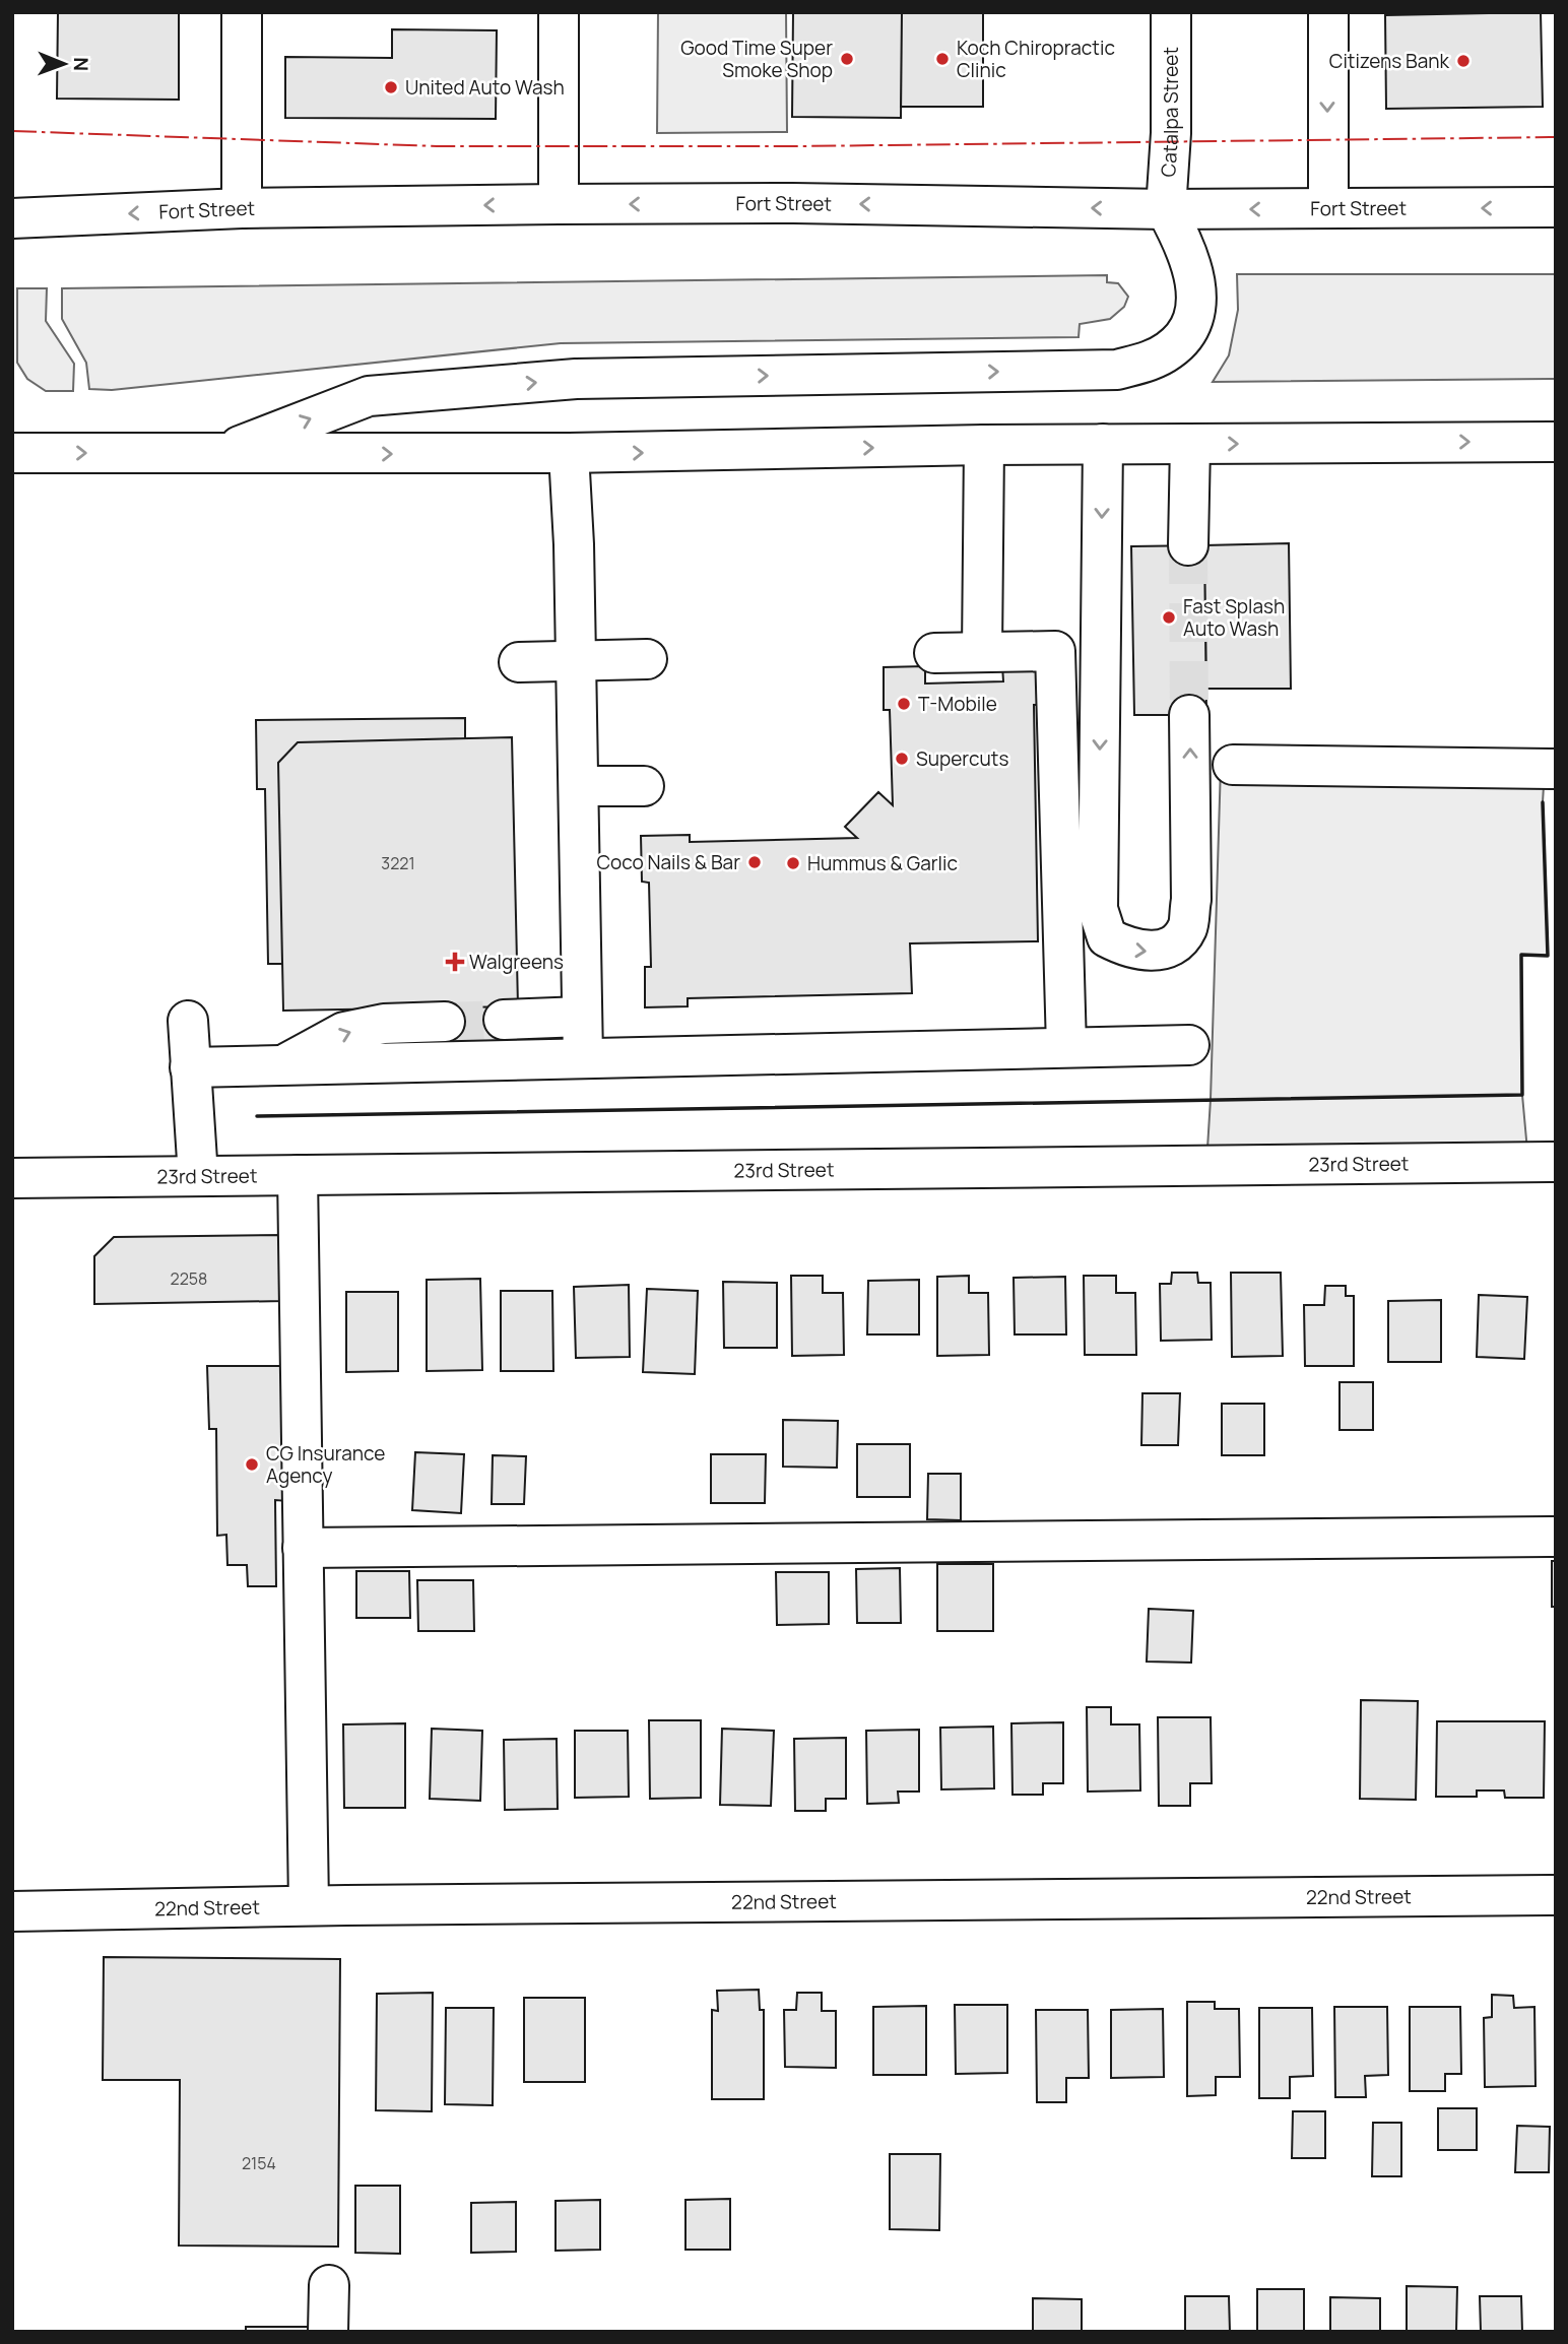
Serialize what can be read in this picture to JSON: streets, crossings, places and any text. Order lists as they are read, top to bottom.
{
  "streets": {
    "main road": [
      "Catalpa Street",
      "Fort Street",
      "23rd Street",
      "22nd Street"
    ]
  },
  "crossings": [
    ["Catalpa Street", "Fort Street"]
  ],
  "places": {
    "other": [
      "Good Time Super Smoke Shop",
      "Koch Chiropractic Clinic",
      "Citizens Bank",
      "United Auto Wash",
      "Fast Splash Auto Wash",
      "T-Mobile",
      "Supercuts",
      "Coco Nails & Bar",
      "Hummus & Garlic",
      "CG Insurance Agency"
    ],
    "health": ["Walgreens"]
  },
  "house_numbers": ["3221", "2258", "2154"],
  "north": "right"
}
